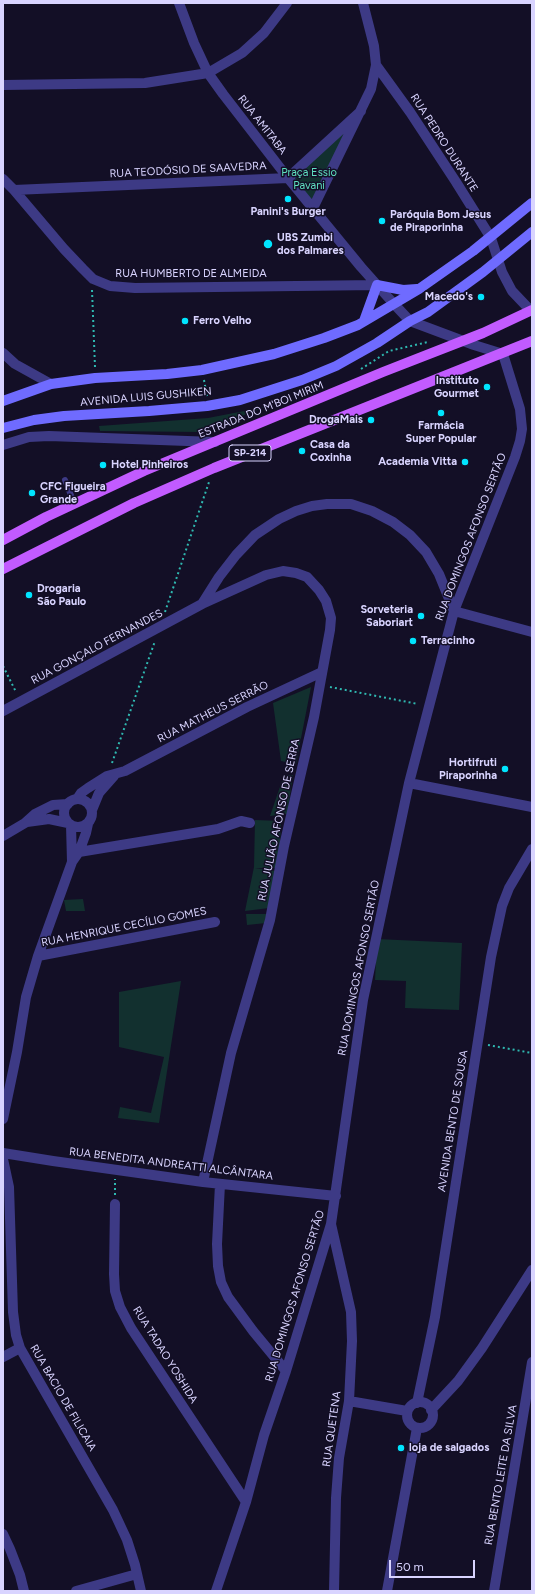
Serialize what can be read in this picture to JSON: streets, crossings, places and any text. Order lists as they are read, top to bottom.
{
  "streets": {
    "main road": ["AVENIDA LUIS GUSHIKEN", "ESTRADA DO M'BOI MIRIM", "SP-214"],
    "street": [
      "RUA AMITABA",
      "RUA PEDRO DURANTE",
      "RUA TEODÓSIO DE SAAVEDRA",
      "RUA HUMBERTO DE ALMEIDA",
      "RUA DOMINGOS AFONSO SERTÃO",
      "RUA GONÇALO FERNANDES",
      "RUA MATHEUS SERRÃO",
      "RUA JULIÃO AFONSO DE SERRA",
      "RUA HENRIQUE CECÍLIO GOMES",
      "AVENIDA BENTO DE SOUSA",
      "RUA BENEDITA ANDREATTI ALCÂNTARA",
      "RUA TADAO YOSHIDA",
      "RUA BACIO DE FILICAIA",
      "RUA QUETENA",
      "RUA BENTO LEITE DA SILVA"
    ]
  },
  "crossings": [
    ["RUA AMITABA", "RUA TEODÓSIO DE SAAVEDRA"],
    ["RUA AMITABA", "RUA HUMBERTO DE ALMEIDA"],
    ["RUA AMITABA", "AVENIDA LUIS GUSHIKEN"],
    ["RUA PEDRO DURANTE", "AVENIDA LUIS GUSHIKEN"],
    ["RUA PEDRO DURANTE", "ESTRADA DO M'BOI MIRIM"],
    ["RUA TEODÓSIO DE SAAVEDRA", "RUA HUMBERTO DE ALMEIDA"],
    ["SP-214", "RUA DOMINGOS AFONSO SERTÃO"],
    ["RUA DOMINGOS AFONSO SERTÃO", "RUA BENEDITA ANDREATTI ALCÂNTARA"],
    ["RUA DOMINGOS AFONSO SERTÃO", "RUA TADAO YOSHIDA"],
    ["RUA DOMINGOS AFONSO SERTÃO", "RUA QUETENA"],
    ["RUA GONÇALO FERNANDES", "RUA JULIÃO AFONSO DE SERRA"],
    ["RUA MATHEUS SERRÃO", "RUA JULIÃO AFONSO DE SERRA"],
    ["RUA JULIÃO AFONSO DE SERRA", "RUA BENEDITA ANDREATTI ALCÂNTARA"]
  ],
  "parks": ["Praça Essio Pavani"],
  "places": [
    "Panini's Burger",
    "Paróquia Bom Jesus de Piraporinha",
    "UBS Zumbi dos Palmares",
    "Macedo's",
    "Ferro Velho",
    "Instituto Gourmet",
    "Farmácia Super Popular",
    "DrogaMais",
    "Casa da Coxinha",
    "Academia Vitta",
    "Hotel Pinheiros",
    "CFC Figueira Grande",
    "Drogaria São Paulo",
    "Sorveteria Saboriart",
    "Terracinho",
    "Hortifruti Piraporinha",
    "loja de salgados"
  ],
  "scale_bar": "50 m"
}
